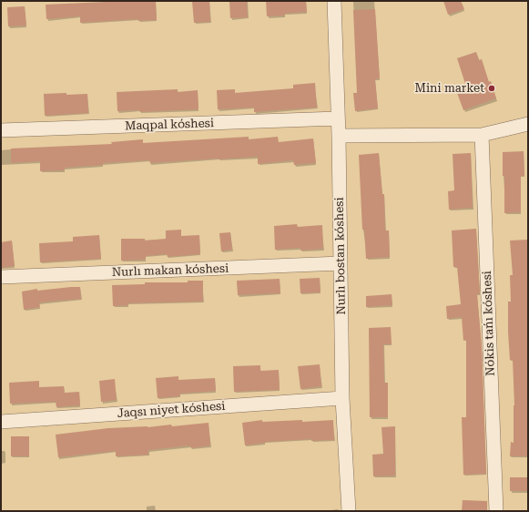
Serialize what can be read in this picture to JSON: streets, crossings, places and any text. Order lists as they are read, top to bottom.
{
  "streets": {
    "street": [
      "Maqpal kóshesi",
      "Nurlı bostan kóshesi",
      "Nurlı makan kóshesi",
      "Nókis tańı kóshesi",
      "Jaqsı niyet kóshesi"
    ]
  },
  "crossings": [
    ["Maqpal kóshesi", "Nurlı bostan kóshesi"],
    ["Nurlı bostan kóshesi", "Nurlı makan kóshesi"],
    ["Nurlı bostan kóshesi", "Jaqsı niyet kóshesi"]
  ],
  "places": ["Mini market"]
}
